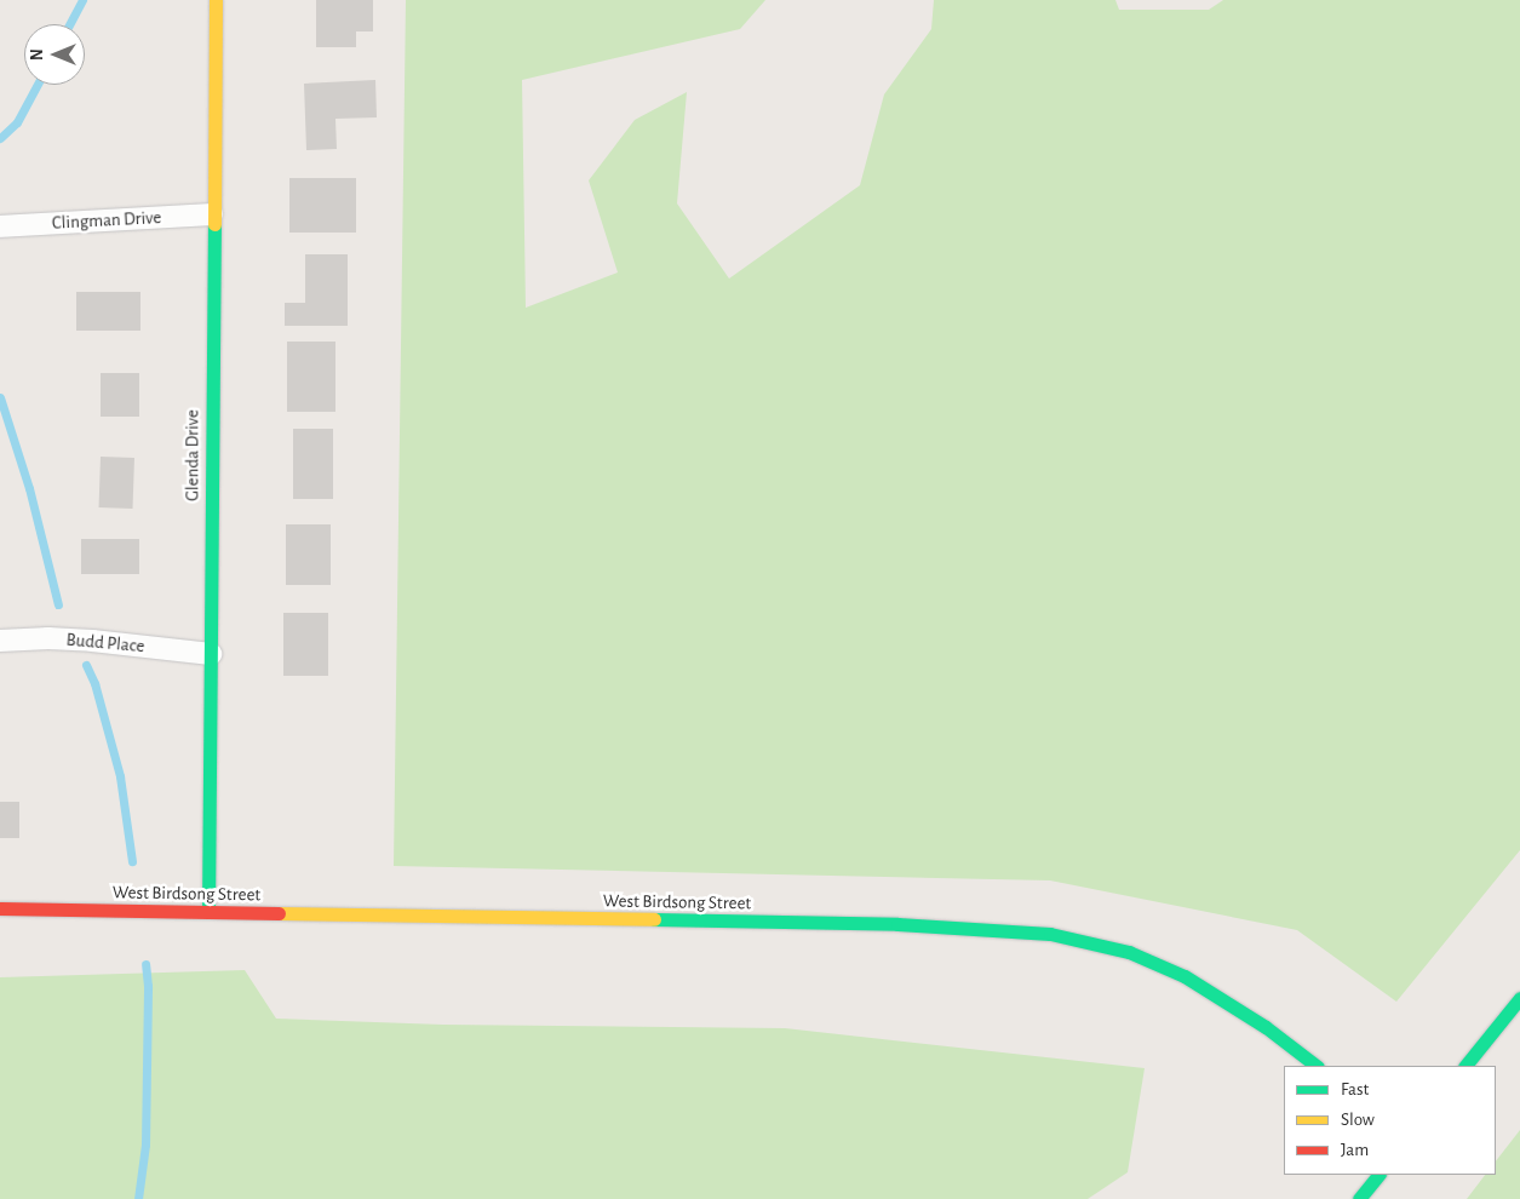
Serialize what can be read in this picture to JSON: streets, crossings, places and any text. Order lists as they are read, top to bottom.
{
  "streets": {
    "street": [
      "Clingman Drive",
      "Glenda Drive",
      "Budd Place",
      "West Birdsong Street"
    ]
  },
  "crossings": [
    ["Clingman Drive", "Glenda Drive"],
    ["Glenda Drive", "Budd Place"],
    ["Glenda Drive", "West Birdsong Street"]
  ],
  "legend": ["Fast", "Slow", "Jam"],
  "north": "left"
}
